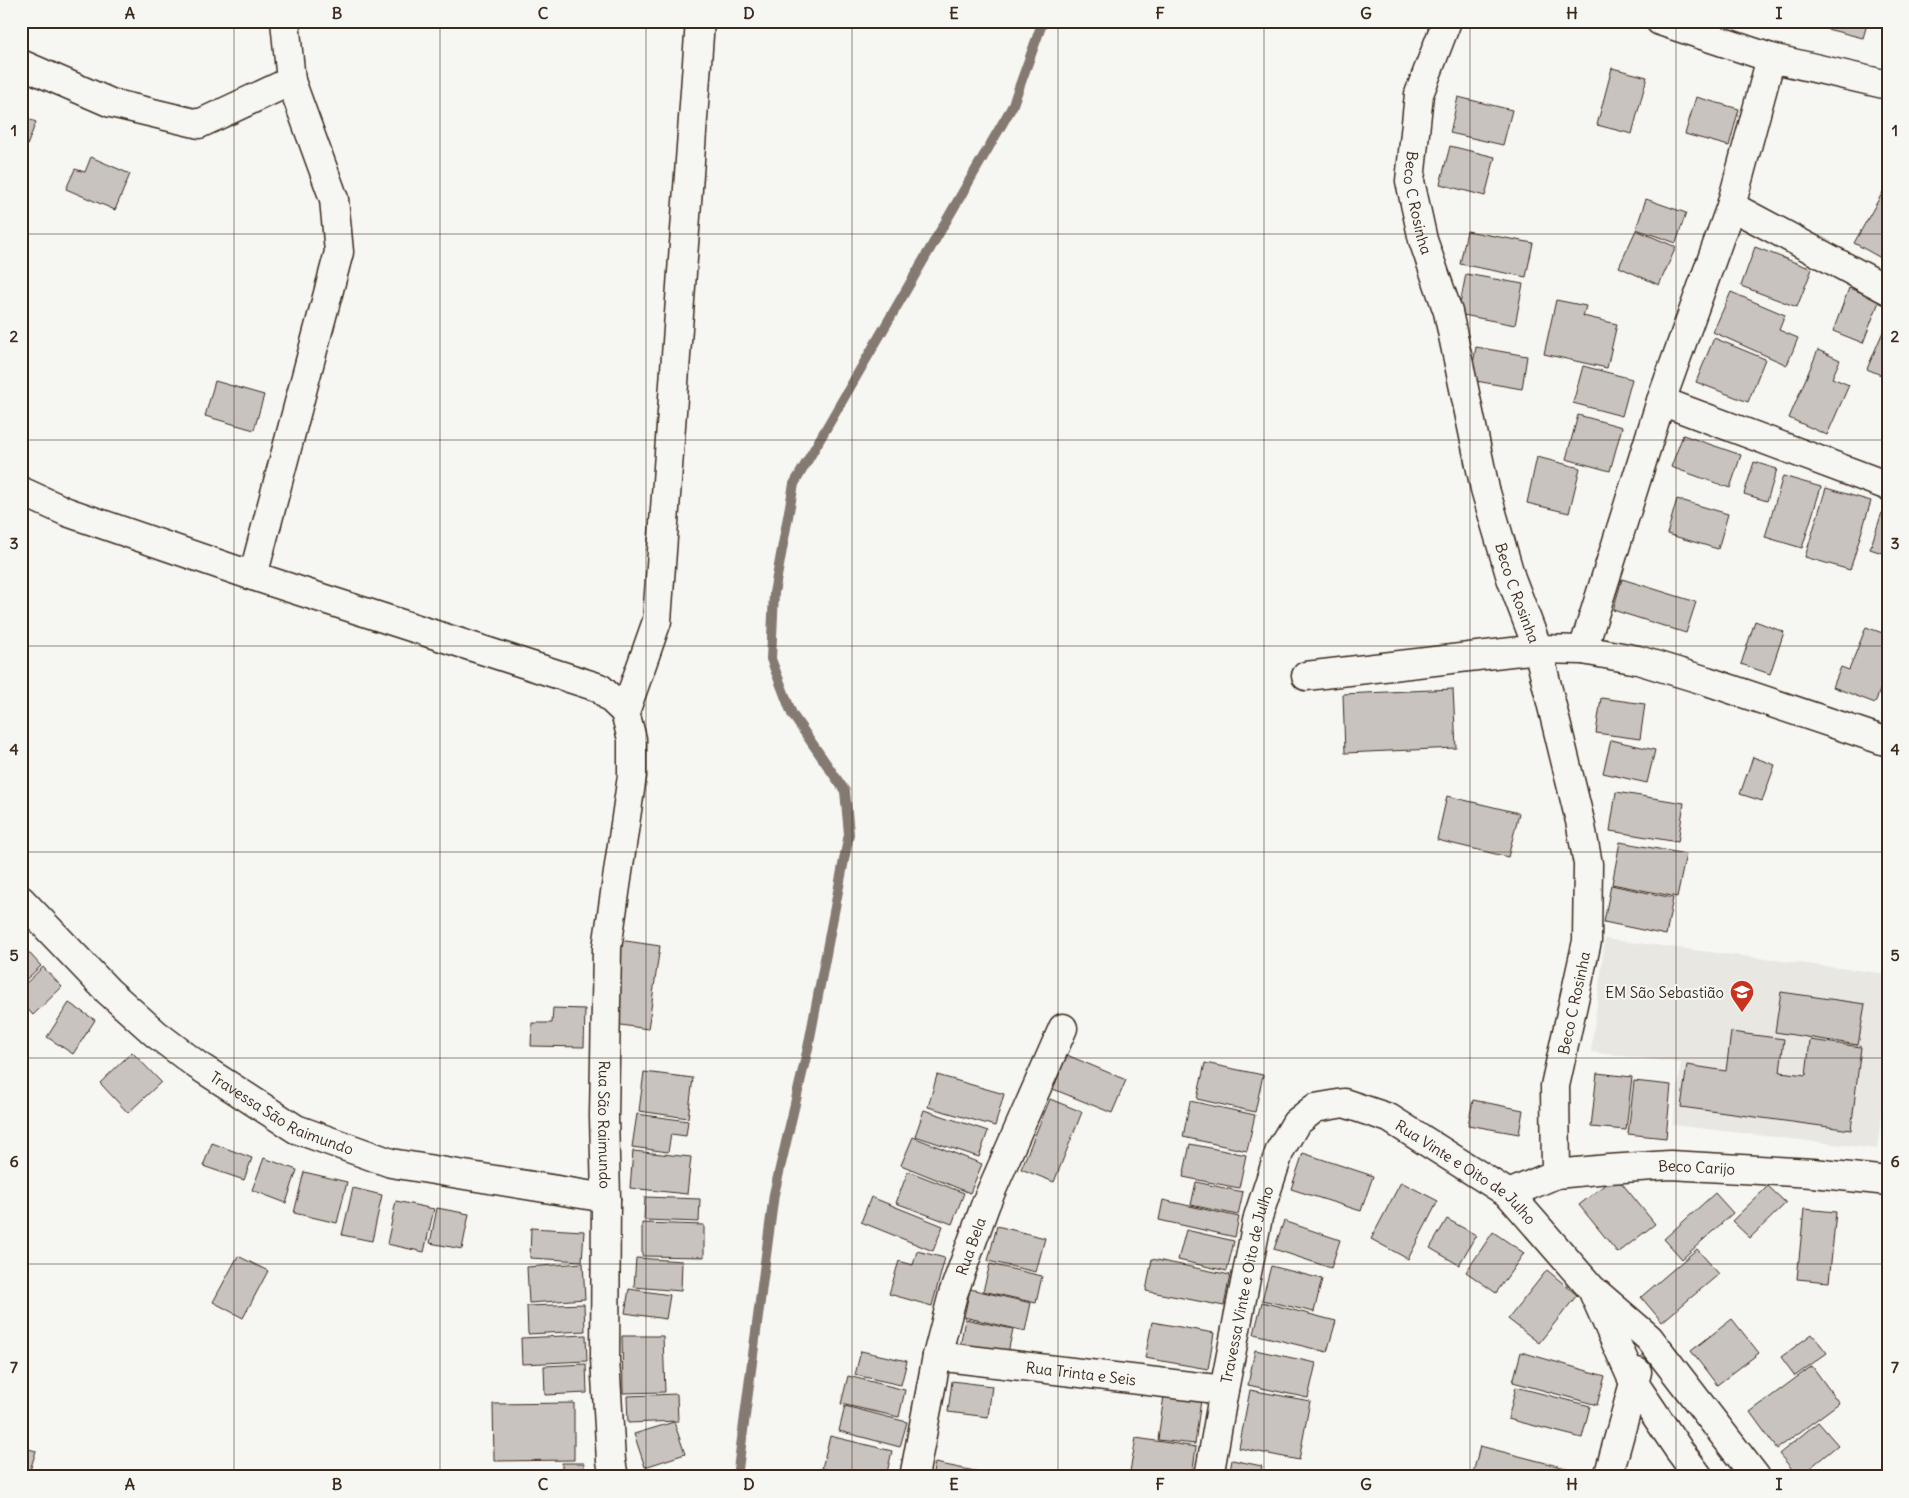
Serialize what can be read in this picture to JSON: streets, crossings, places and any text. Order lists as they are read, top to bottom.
{
  "streets": {
    "street": [
      "Beco C Rosinha",
      "Travessa São Raimundo",
      "Rua São Raimundo",
      "Beco Carijo",
      "Rua Vinte e Oito de Julho",
      "Rua Bela",
      "Travessa Vinte e Oito de Julho",
      "Rua Trinta e Seis"
    ]
  },
  "crossings": [
    ["Beco C Rosinha", "Beco Carijo"],
    ["Travessa São Raimundo", "Rua São Raimundo"],
    ["Beco Carijo", "Rua Vinte e Oito de Julho"],
    ["Rua Vinte e Oito de Julho", "Travessa Vinte e Oito de Julho"],
    ["Rua Bela", "Rua Trinta e Seis"],
    ["Travessa Vinte e Oito de Julho", "Rua Trinta e Seis"]
  ],
  "places": {
    "school or university": ["EM São Sebastião"]
  },
  "grid": {
    "columns": [
      "A",
      "B",
      "C",
      "D",
      "E",
      "F",
      "G",
      "H",
      "I"
    ],
    "rows": [
      "1",
      "2",
      "3",
      "4",
      "5",
      "6",
      "7"
    ]
  }
}
